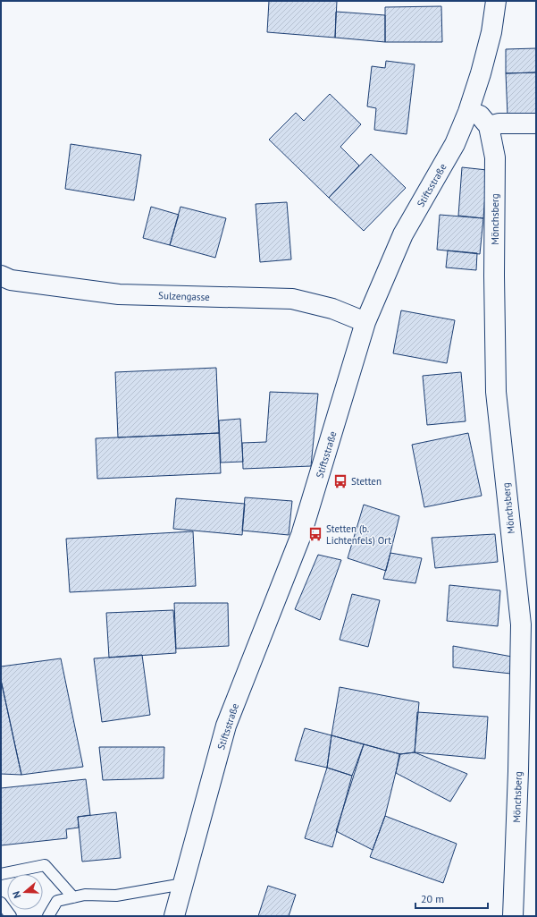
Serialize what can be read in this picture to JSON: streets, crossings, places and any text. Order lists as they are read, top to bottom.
{
  "streets": {
    "street": ["Stiftsstraße", "Mönchsberg", "Sulzengasse"]
  },
  "crossings": [
    ["Stiftsstraße", "Sulzengasse"]
  ],
  "places": {
    "bus stop": ["Stetten", "Stetten (b. Lichtenfels) Ort"]
  },
  "scale_bar": "20 m",
  "north": "left"
}
